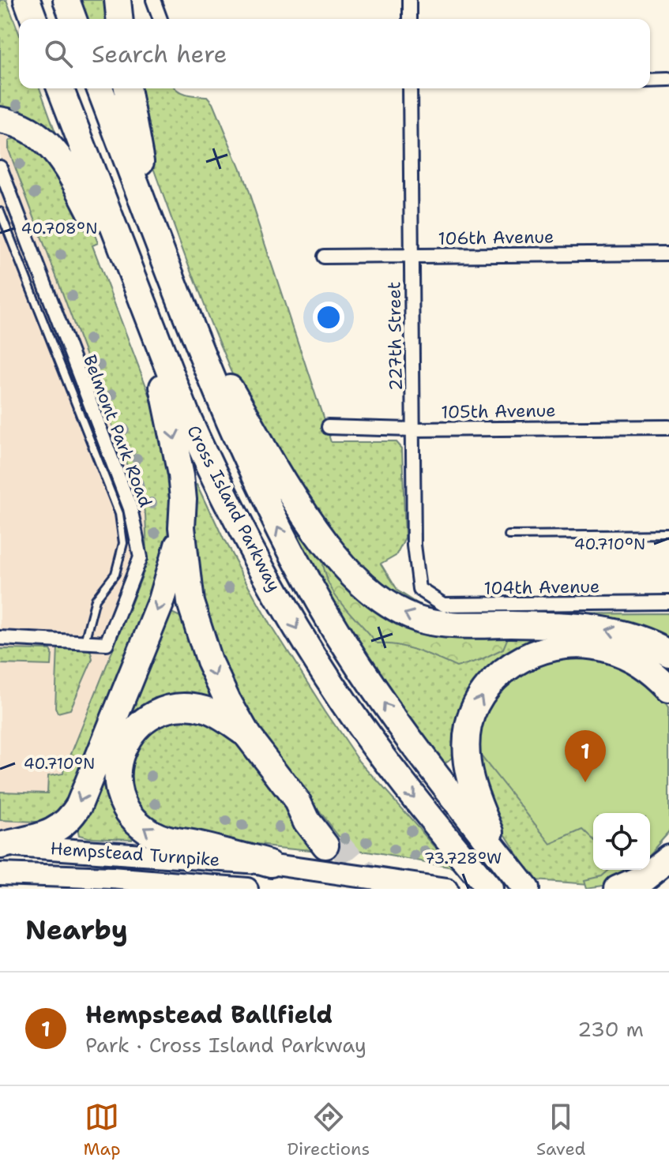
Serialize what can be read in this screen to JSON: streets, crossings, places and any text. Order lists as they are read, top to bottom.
{
  "streets": {
    "highway": ["Cross Island Parkway"],
    "main road": ["Hempstead Turnpike"],
    "street": [
      "106th Avenue",
      "227th Street",
      "105th Avenue",
      "Belmont Park Road",
      "104th Avenue"
    ]
  },
  "crossings": [
    ["106th Avenue", "227th Street"],
    ["227th Street", "105th Avenue"],
    ["227th Street", "104th Avenue"]
  ],
  "page": {
    "search": "Search here",
    "pins": "1",
    "heading": "Nearby",
    "list": [
      {
        "mark": "1",
        "name": "Hempstead Ballfield",
        "note": "Park · Cross Island Parkway",
        "value": "230 m"
      }
    ],
    "nav": ["Map", "Directions", "Saved"]
  },
  "coordinates": ["40.708°N", "40.710°N", "73.728°W"]
}
